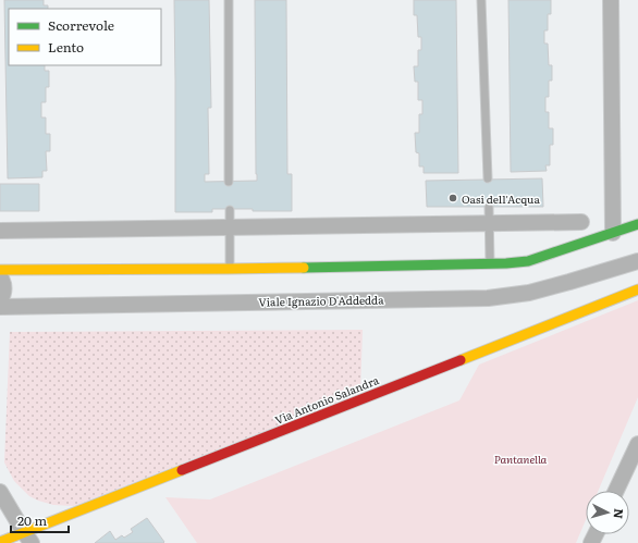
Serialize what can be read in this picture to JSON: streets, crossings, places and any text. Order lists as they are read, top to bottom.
{
  "streets": {
    "street": ["Viale Ignazio D'Addedda", "Via Antonio Salandra"]
  },
  "parks": ["Pantanella"],
  "places": ["Oasi dell'Acqua"],
  "legend": ["Scorrevole", "Lento"],
  "scale_bar": "20 m",
  "north": "right"
}
